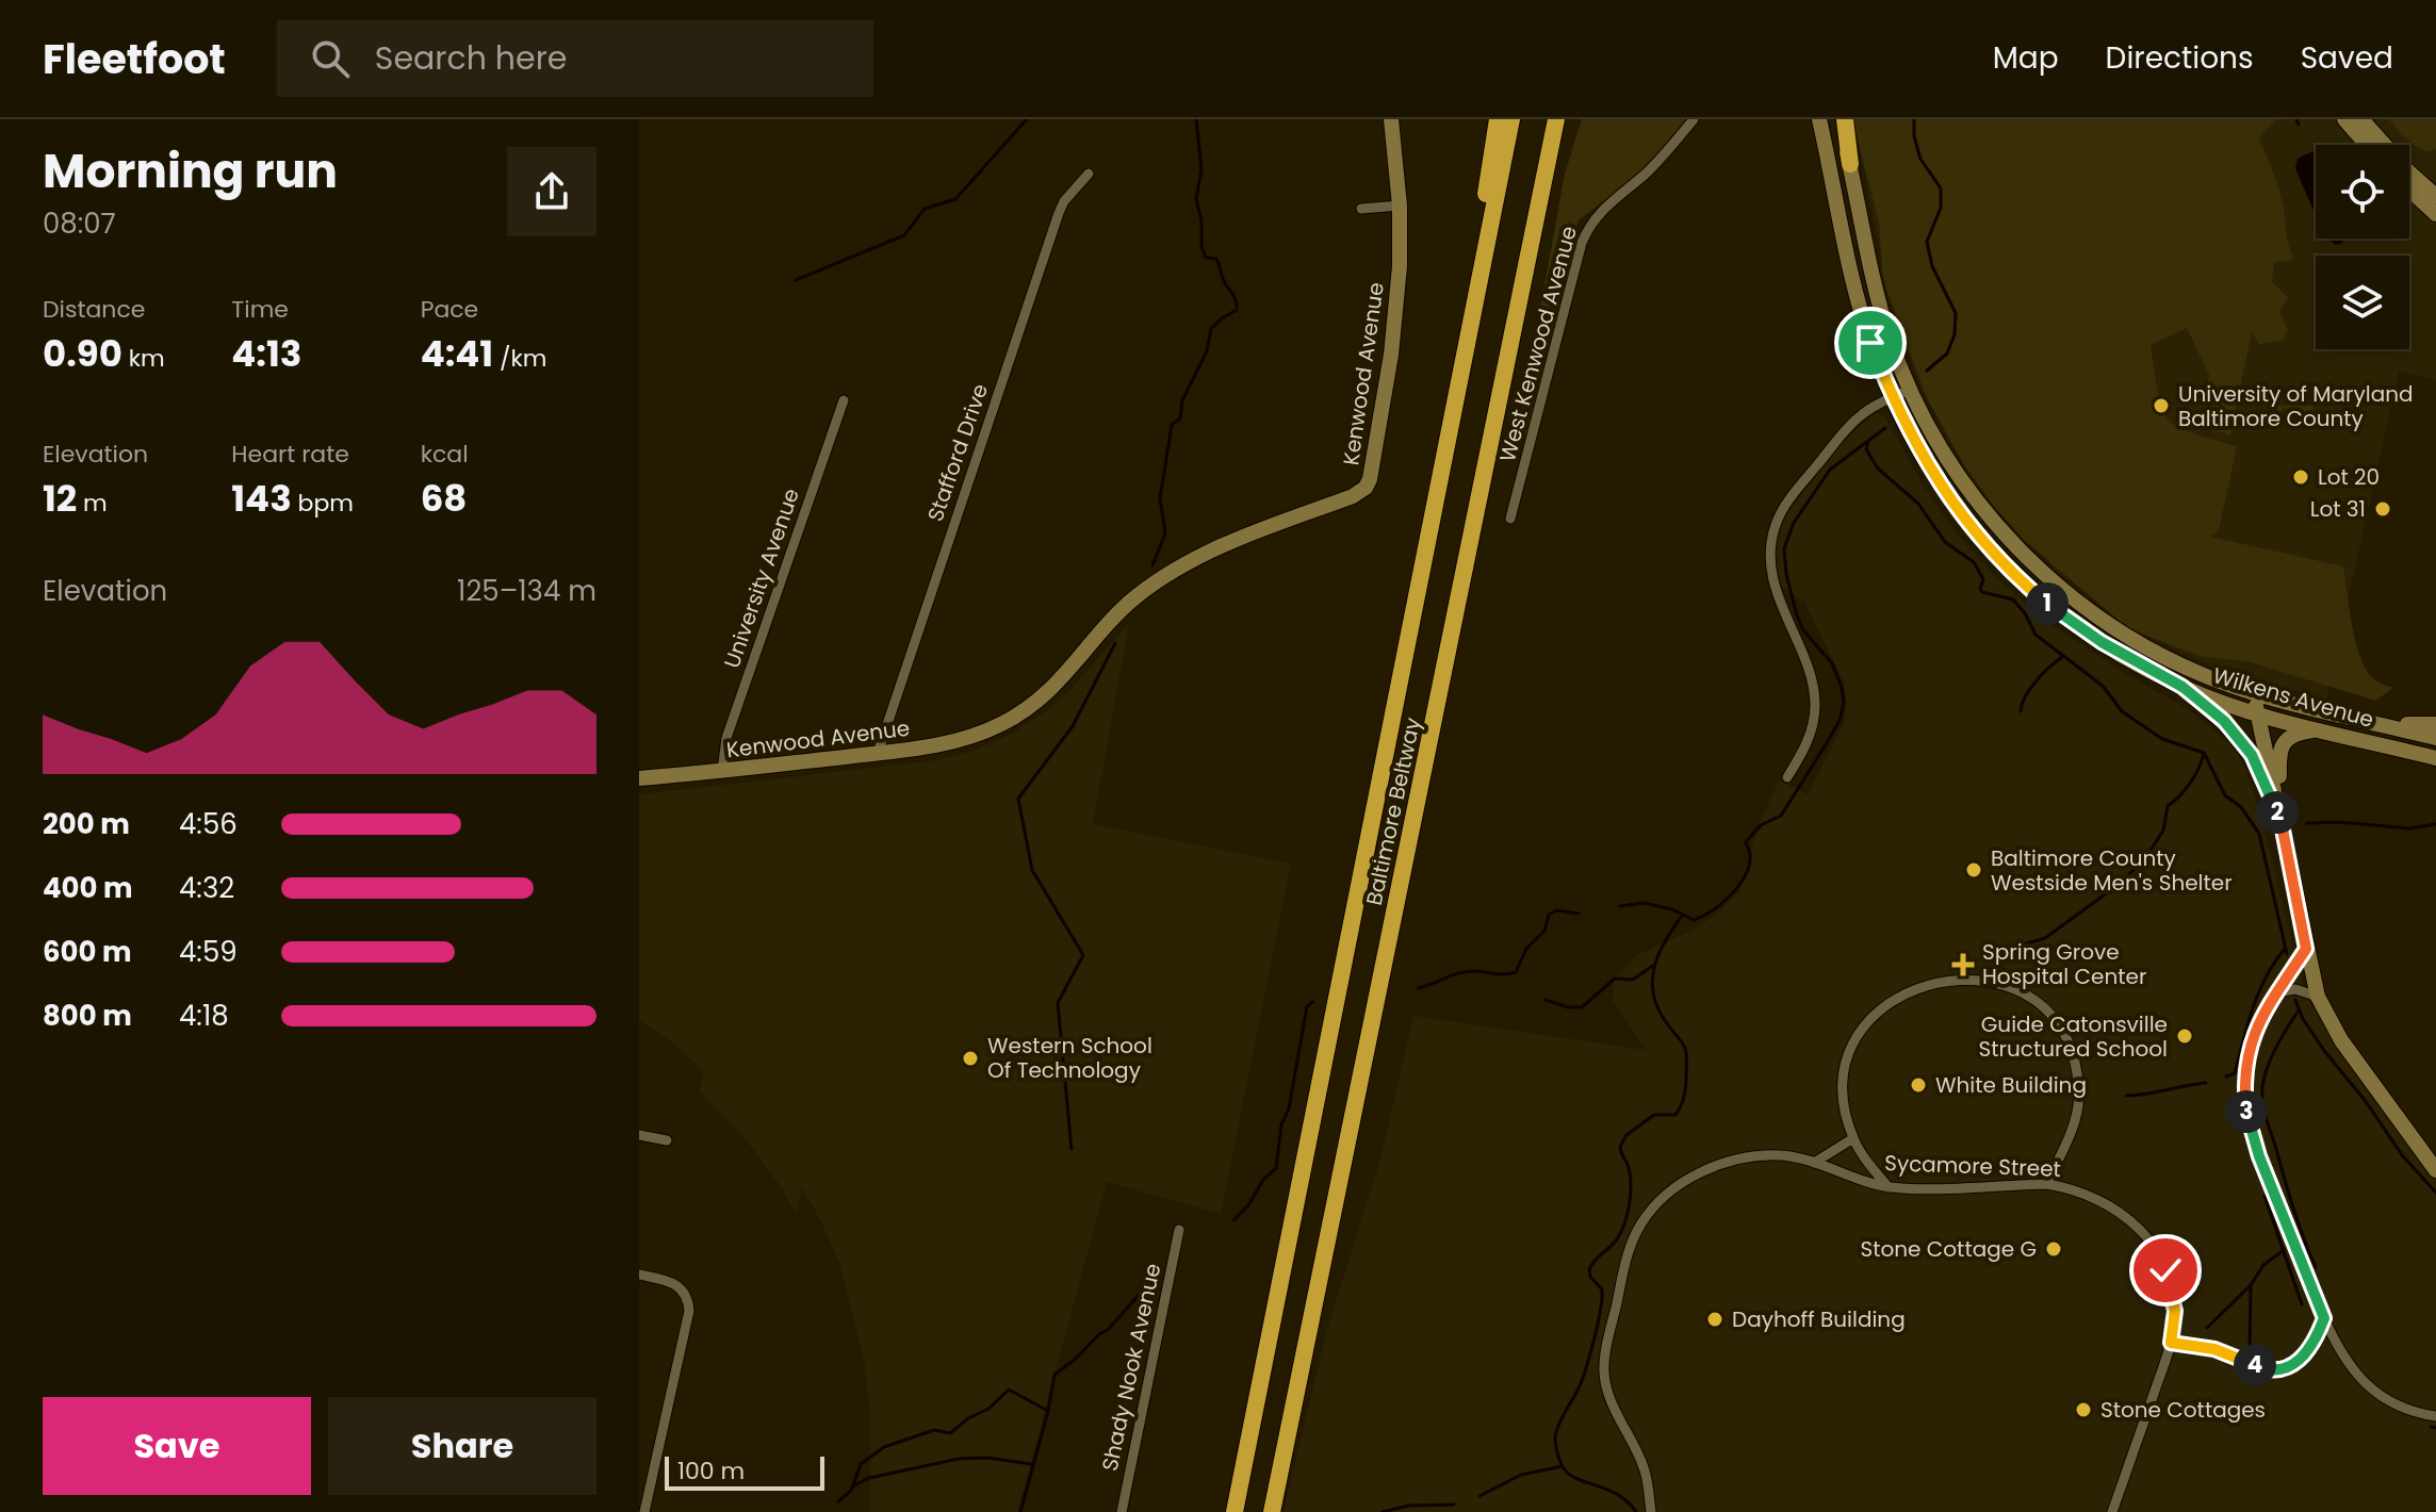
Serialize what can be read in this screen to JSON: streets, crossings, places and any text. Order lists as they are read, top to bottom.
{
  "streets": {
    "highway": ["Baltimore Beltway"],
    "main road": ["Kenwood Avenue", "Wilkens Avenue"],
    "street": [
      "West Kenwood Avenue",
      "Stafford Drive",
      "University Avenue",
      "Sycamore Street",
      "Shady Nook Avenue"
    ]
  },
  "crossings": [
    ["Kenwood Avenue", "Stafford Drive"],
    ["Kenwood Avenue", "University Avenue"]
  ],
  "places": {
    "other": [
      "University of Maryland Baltimore County",
      "Lot 20",
      "Lot 31",
      "Baltimore County Westside Men's Shelter",
      "Guide Catonsville Structured School",
      "Western School Of Technology",
      "White Building",
      "Stone Cottage G",
      "Dayhoff Building",
      "Stone Cottages"
    ],
    "health": ["Spring Grove Hospital Center"]
  },
  "scale_bar": "100 m",
  "page": {
    "header": "Fleetfoot",
    "search": "Search here",
    "nav": ["Map", "Directions", "Saved"],
    "heading": ["Morning run", "08:07"],
    "stats": [
      ["Distance", "0.90 km"],
      ["Time", "4:13"],
      ["Pace", "4:41 /km"],
      ["Elevation", "12 m"],
      ["Heart rate", "143 bpm"],
      ["kcal", "68"]
    ],
    "chart": ["Elevation", "125–134 m"],
    "pins": [
      "1",
      "2",
      "3",
      "4"
    ],
    "list": [
      {
        "name": "200 m",
        "note": "4:56"
      },
      {
        "name": "400 m",
        "note": "4:32"
      },
      {
        "name": "600 m",
        "note": "4:59"
      },
      {
        "name": "800 m",
        "note": "4:18"
      }
    ],
    "buttons": ["Save", "Share"],
    "scale": "100 m"
  }
}
